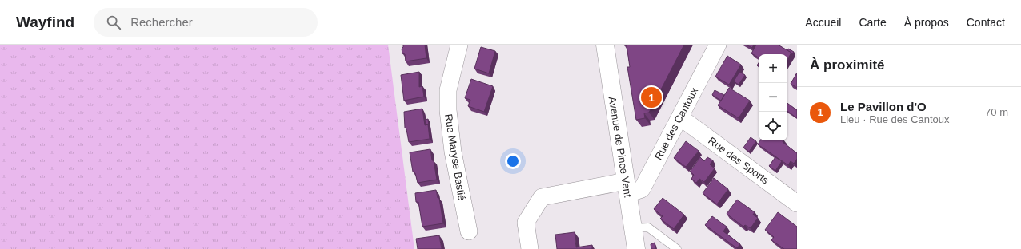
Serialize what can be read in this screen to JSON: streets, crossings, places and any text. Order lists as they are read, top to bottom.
{
  "streets": {
    "main road": ["Avenue de Pince Vent"],
    "street": ["Rue des Cantoux", "Rue Maryse Bastié", "Rue des Sports"]
  },
  "crossings": [
    ["Rue des Cantoux", "Avenue de Pince Vent"],
    ["Rue des Cantoux", "Rue des Sports"]
  ],
  "page": {
    "header": "Wayfind",
    "search": "Rechercher",
    "nav": [
      "Accueil",
      "Carte",
      "À propos",
      "Contact"
    ],
    "heading": "À proximité",
    "map_buttons": ["+", "−"],
    "pins": "1",
    "list": [
      {
        "mark": "1",
        "name": "Le Pavillon d'O",
        "note": "Lieu · Rue des Cantoux",
        "value": "70 m"
      }
    ]
  }
}
